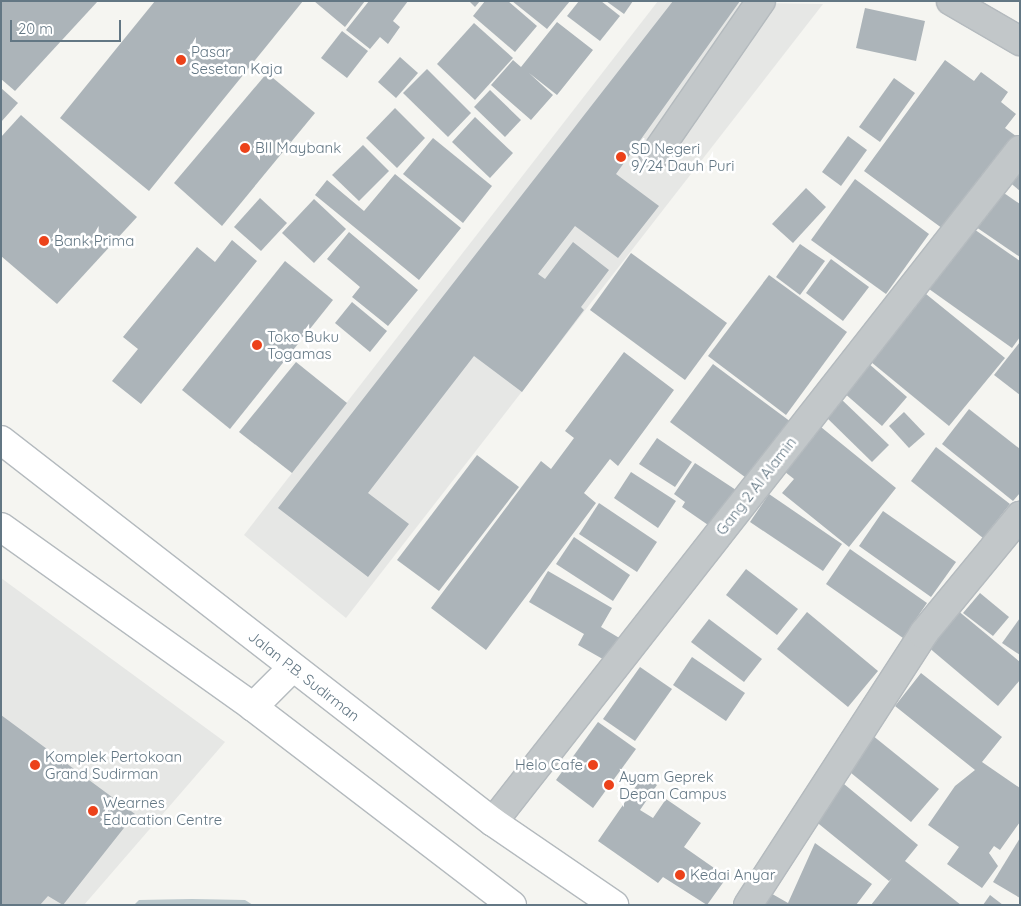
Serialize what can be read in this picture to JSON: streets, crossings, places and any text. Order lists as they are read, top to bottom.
{
  "streets": {
    "street": ["Gang 2 Al Alamin", "Jalan P.B. Sudirman"]
  },
  "crossings": [
    ["Gang 2 Al Alamin", "Jalan P.B. Sudirman"]
  ],
  "places": [
    "Pasar Sesetan Kaja",
    "BII Maybank",
    "SD Negeri 9/24 Dauh Puri",
    "Bank Prima",
    "Toko Buku Togamas",
    "Komplek Pertokoan Grand Sudirman",
    "Helo Cafe",
    "Ayam Geprek Depan Campus",
    "Wearnes Education Centre",
    "Kedai Anyar"
  ],
  "scale_bar": "20 m"
}
